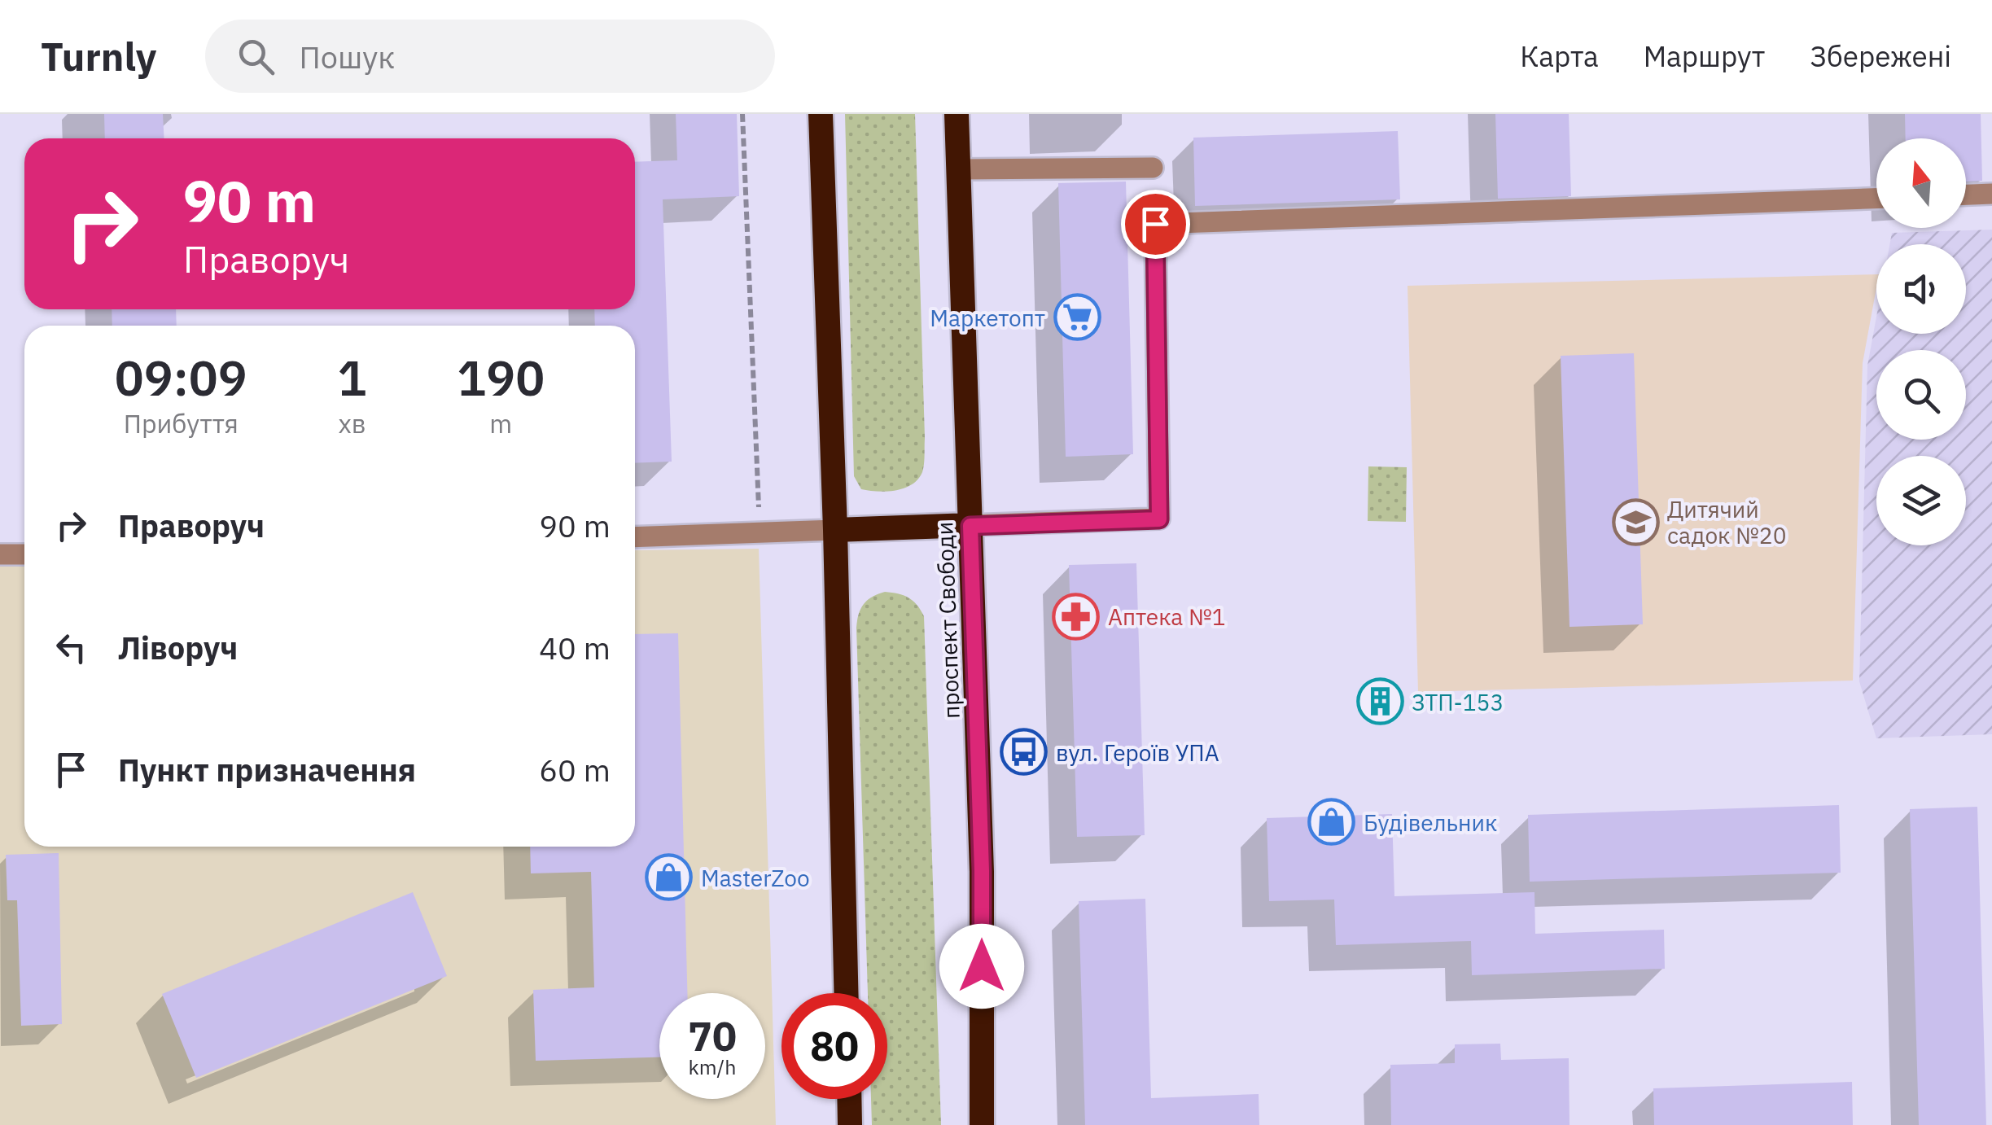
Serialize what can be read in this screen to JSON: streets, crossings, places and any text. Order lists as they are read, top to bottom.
{
  "streets": {
    "highway": ["проспект Свободи"]
  },
  "places": {
    "supermarket": ["Маркетопт"],
    "school or university": ["Дитячий садок №20"],
    "pharmacy": ["Аптека №1"],
    "building": ["ЗТП-153"],
    "bus stop": ["вул. Героїв УПА"],
    "shop": ["Будівельник", "MasterZoo"]
  },
  "north": "top",
  "page": {
    "header": "Turnly",
    "search": "Пошук",
    "nav": ["Карта", "Маршрут", "Збережені"],
    "turn": ["90 m", "Праворуч"],
    "eta": [
      "09:09",
      "Прибуття",
      "1",
      "хв",
      "190",
      "m"
    ],
    "list": [
      {
        "name": "Праворуч",
        "value": "90 m"
      },
      {
        "name": "Ліворуч",
        "value": "40 m"
      },
      {
        "name": "Пункт призначення",
        "value": "60 m"
      }
    ],
    "speed": "70 km/h",
    "limit": "80"
  }
}
